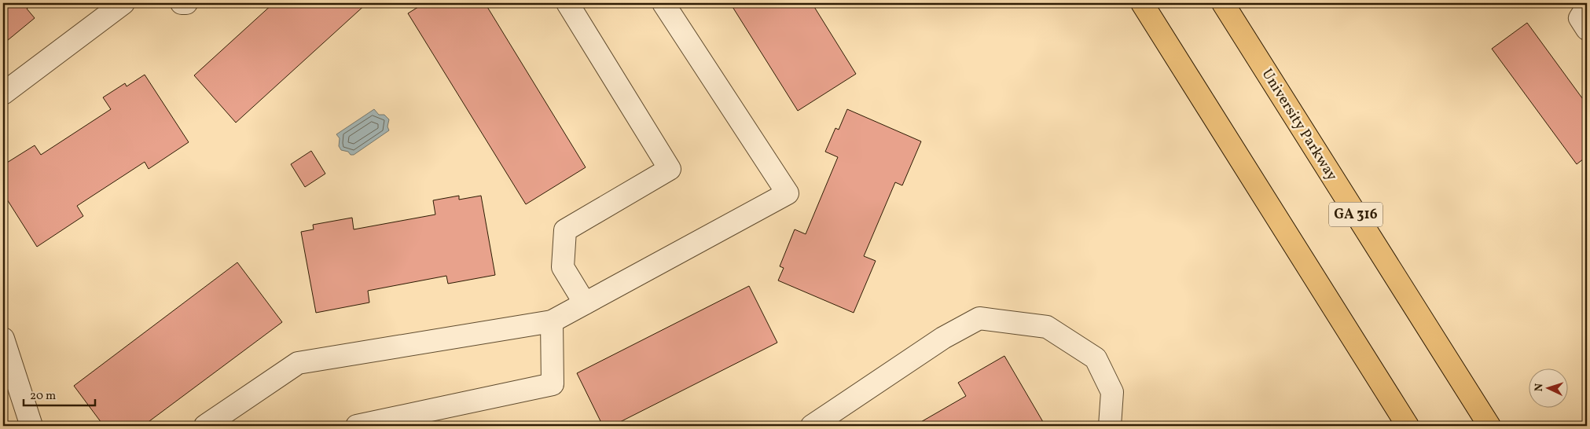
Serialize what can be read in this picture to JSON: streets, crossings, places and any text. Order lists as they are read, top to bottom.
{
  "streets": {
    "highway": ["University Parkway", "GA 316"]
  },
  "scale_bar": "20 m",
  "north": "left"
}
